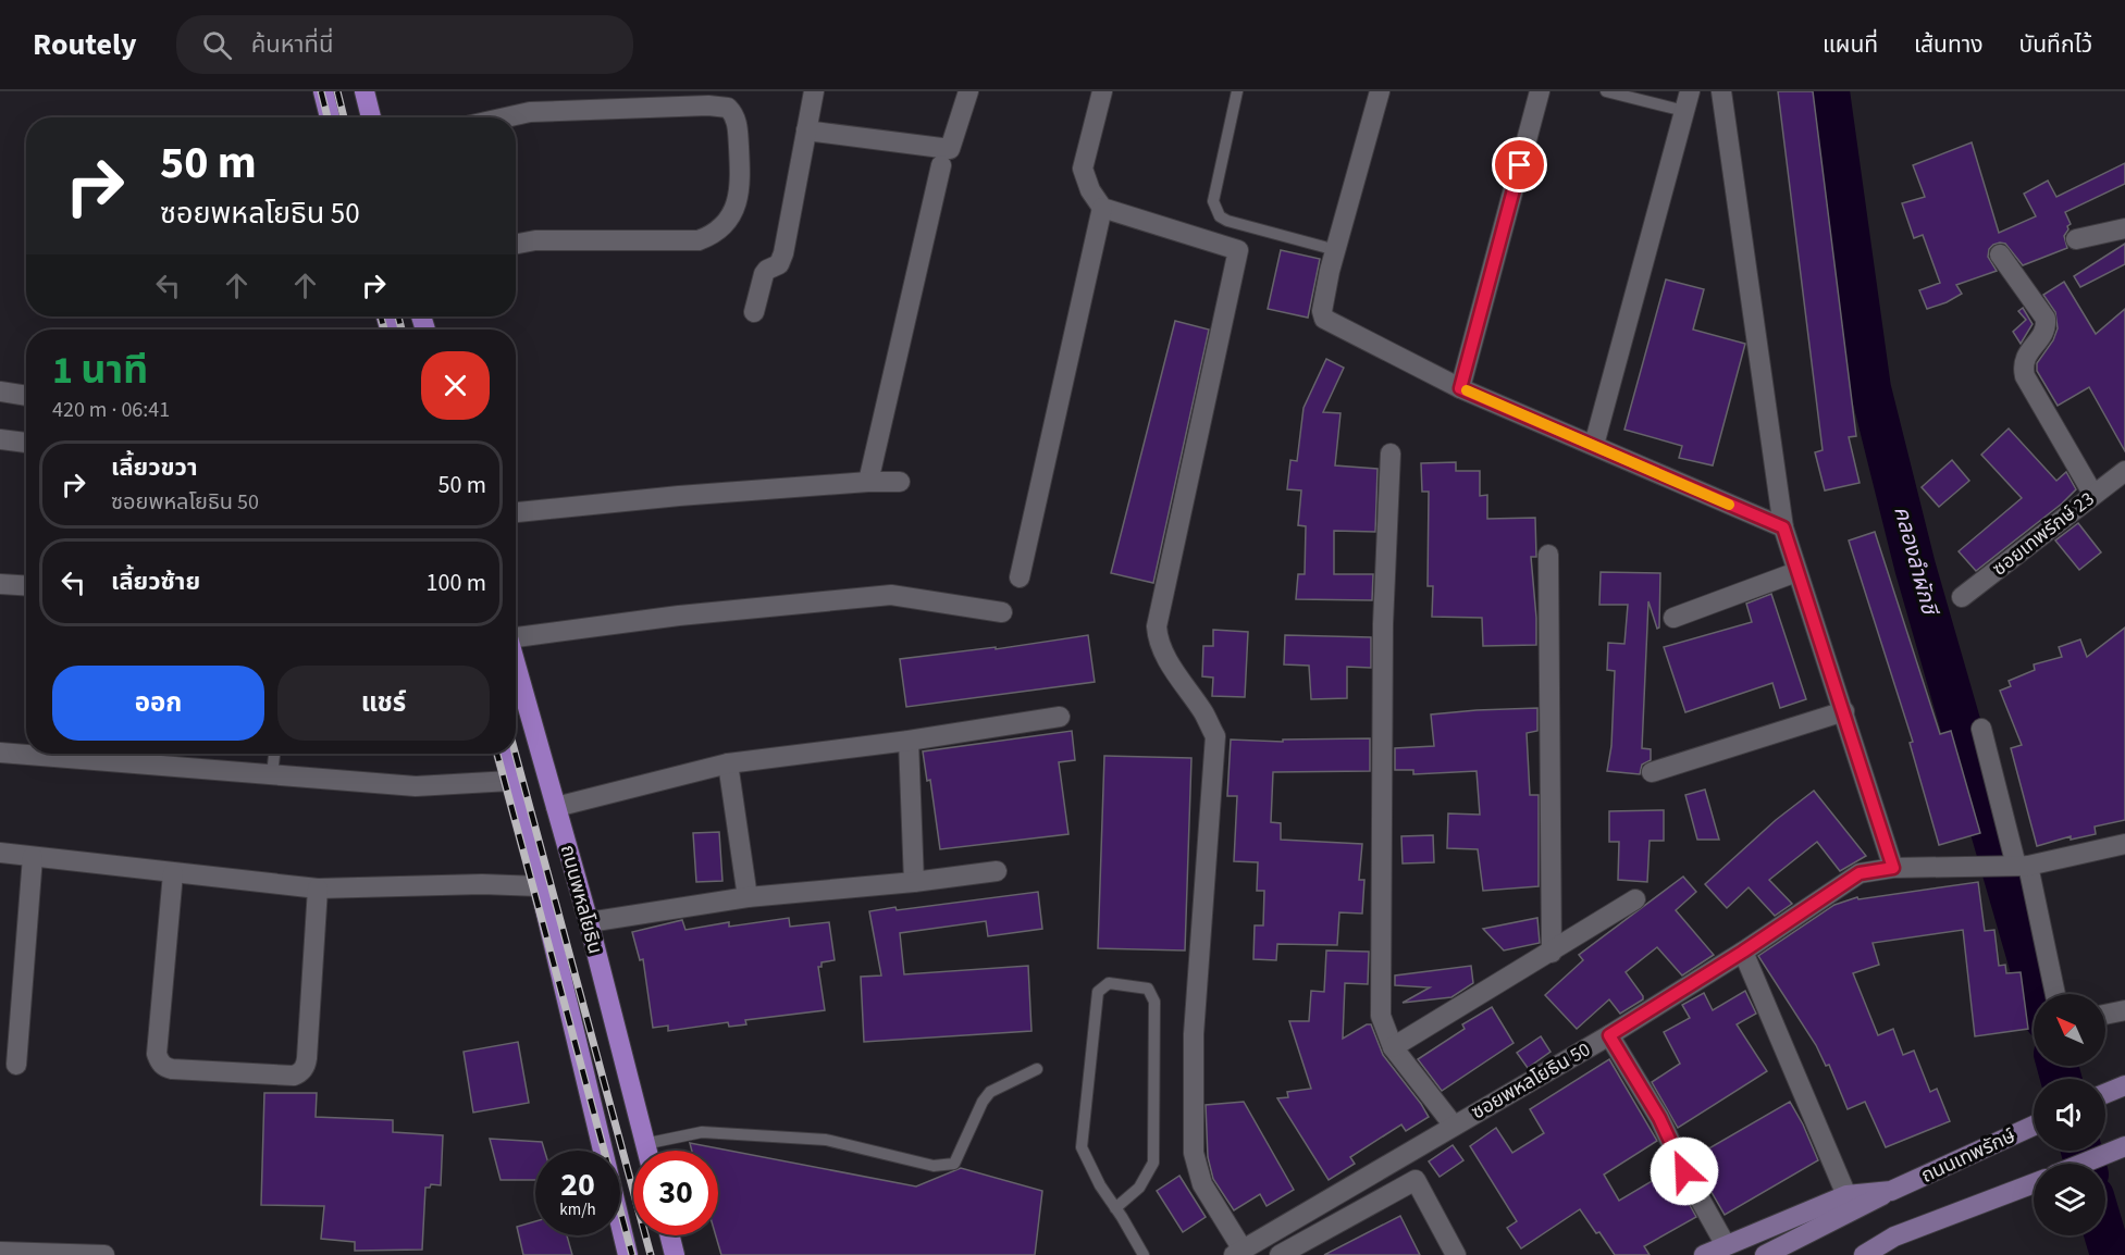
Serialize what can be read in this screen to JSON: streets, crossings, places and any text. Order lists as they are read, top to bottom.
{
  "streets": {
    "main road": ["ถนนพหลโยธิน", "ถนนเทพรักษ์"],
    "street": ["ซอยเทพรักษ์ 23", "ซอยพหลโยธิน 50"]
  },
  "water": ["คลองลำผักชี"],
  "north": "top left",
  "page": {
    "header": "Routely",
    "search": "ค้นหาที่นี่",
    "nav": ["แผนที่", "เส้นทาง", "บันทึกไว้"],
    "turn": ["50 m", "ซอยพหลโยธิน 50"],
    "heading": ["1 นาที", "420 m · 06:41"],
    "list": [
      {
        "name": "เลี้ยวขวา",
        "note": "ซอยพหลโยธิน 50",
        "value": "50 m"
      },
      {
        "name": "เลี้ยวซ้าย",
        "value": "100 m"
      }
    ],
    "buttons": ["ออก", "แชร์"],
    "speed": "20 km/h",
    "limit": "30"
  }
}
